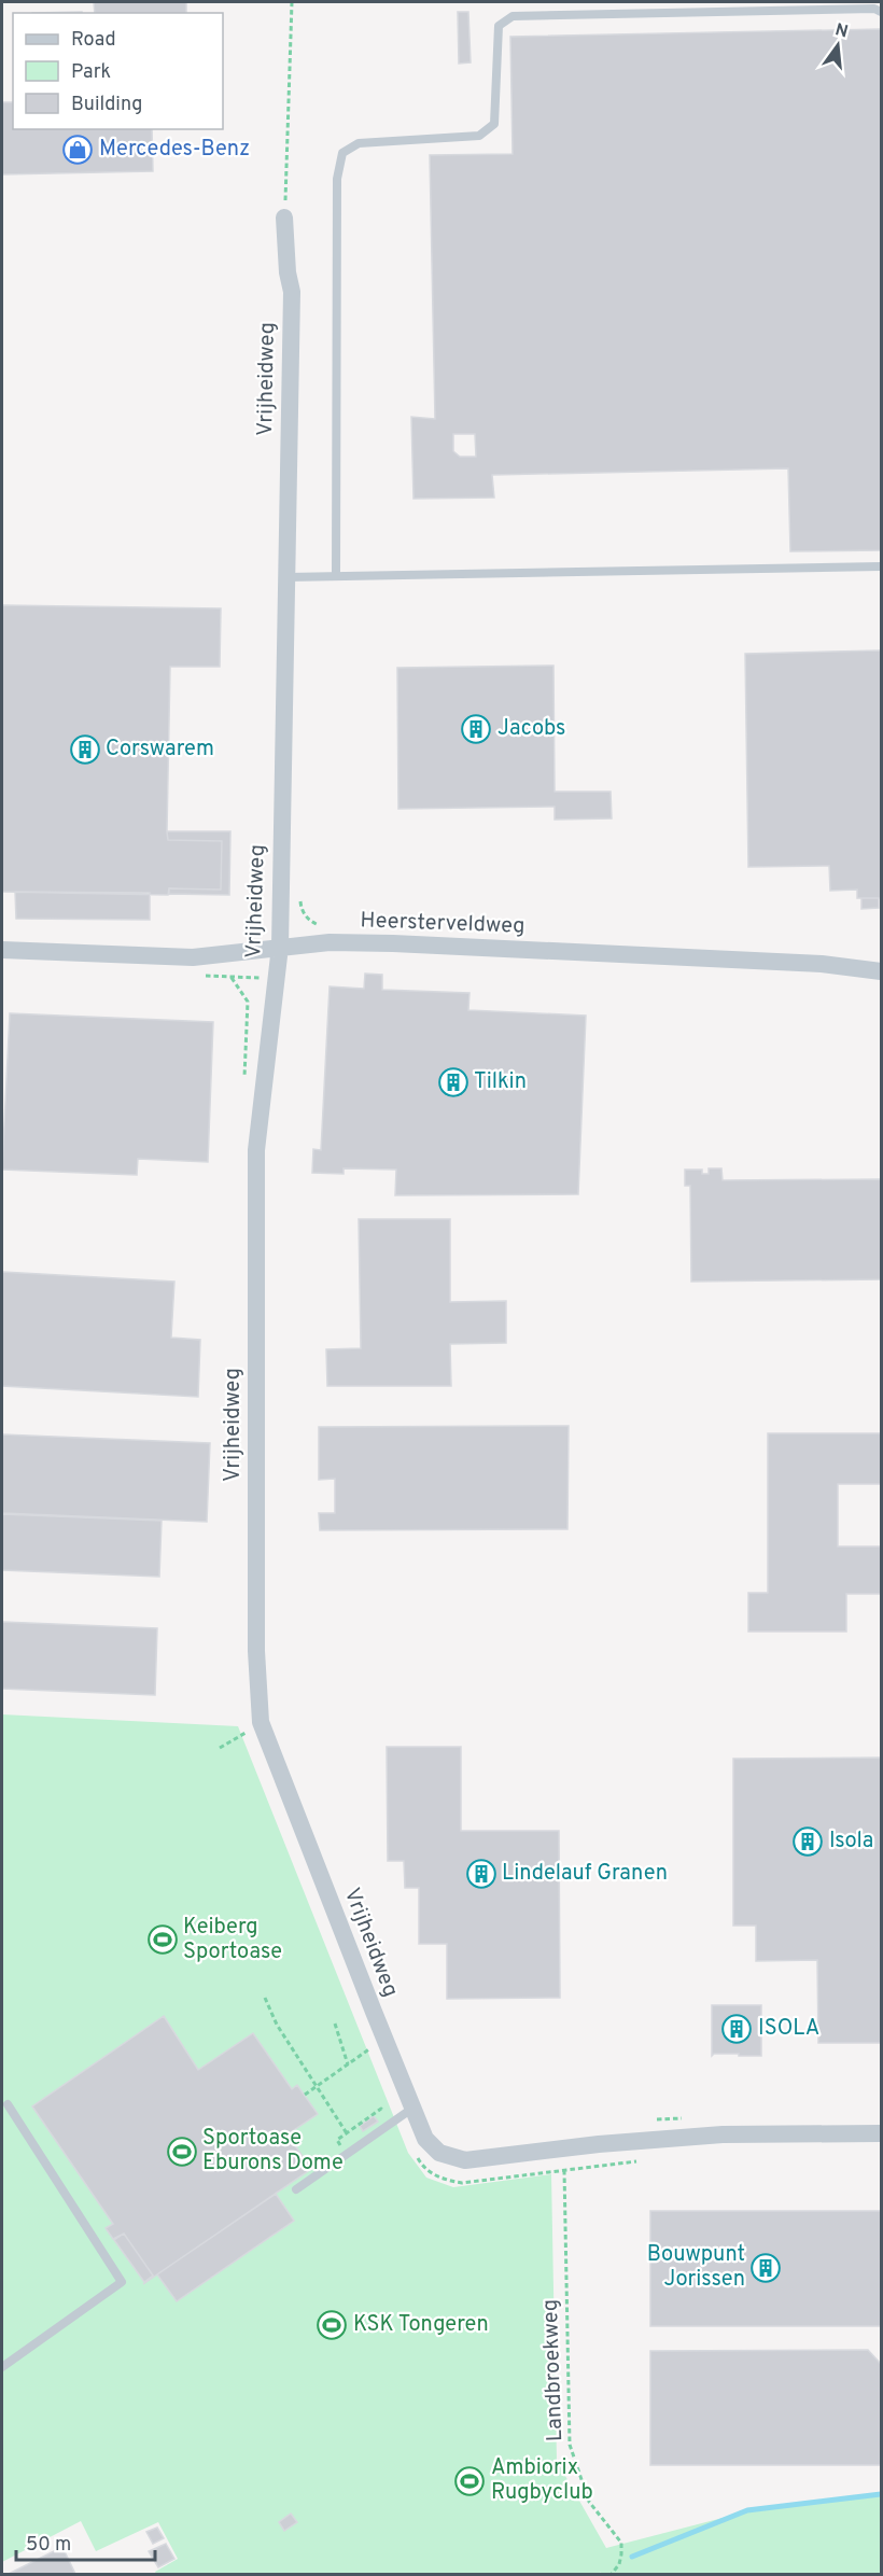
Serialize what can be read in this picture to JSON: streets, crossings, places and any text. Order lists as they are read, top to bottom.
{
  "streets": {
    "street": ["Vrijheidweg", "Heersterveldweg"],
    "path": ["Landbroekweg"]
  },
  "crossings": [
    ["Vrijheidweg", "Heersterveldweg"],
    ["Vrijheidweg", "Landbroekweg"]
  ],
  "places": {
    "shop": ["Mercedes-Benz"],
    "building": [
      "Jacobs",
      "Corswarem",
      "Tilkin",
      "Isola",
      "Lindelauf Granen",
      "ISOLA",
      "Bouwpunt Jorissen"
    ],
    "sports": [
      "Keiberg Sportoase",
      "Sportoase Eburons Dome",
      "KSK Tongeren",
      "Ambiorix Rugbyclub"
    ]
  },
  "legend": ["Road", "Park", "Building"],
  "scale_bar": "50 m",
  "north": "top"
}
